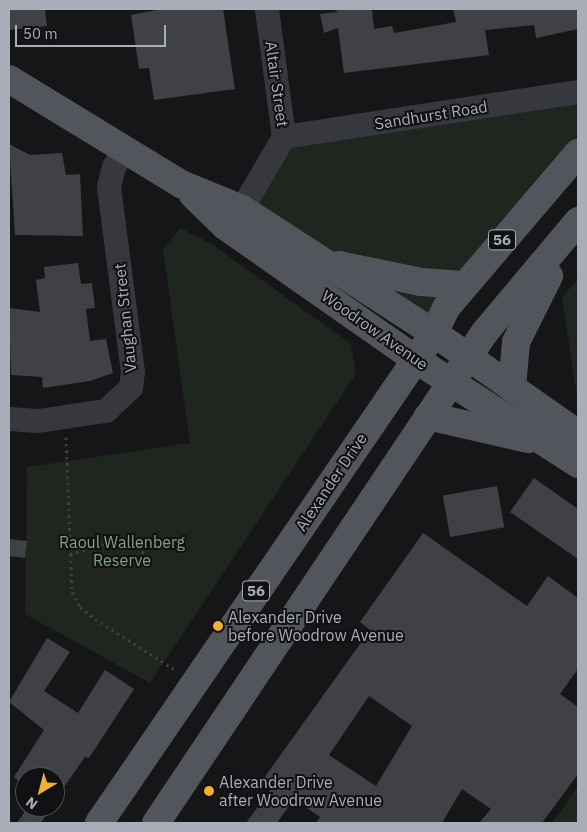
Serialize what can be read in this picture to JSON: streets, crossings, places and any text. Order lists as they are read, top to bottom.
{
  "streets": {
    "main road": ["56", "Woodrow Avenue", "Alexander Drive"],
    "street": ["Altair Street", "Sandhurst Road", "Vaughan Street"]
  },
  "crossings": [
    ["Altair Street", "Sandhurst Road"],
    ["Altair Street", "Woodrow Avenue"],
    ["Vaughan Street", "Woodrow Avenue"],
    ["Woodrow Avenue", "Alexander Drive"]
  ],
  "parks": ["Raoul Wallenberg Reserve"],
  "places": ["Alexander Drive before Woodrow Avenue", "Alexander Drive after Woodrow Avenue"],
  "scale_bar": "50 m",
  "north": "bottom left"
}
